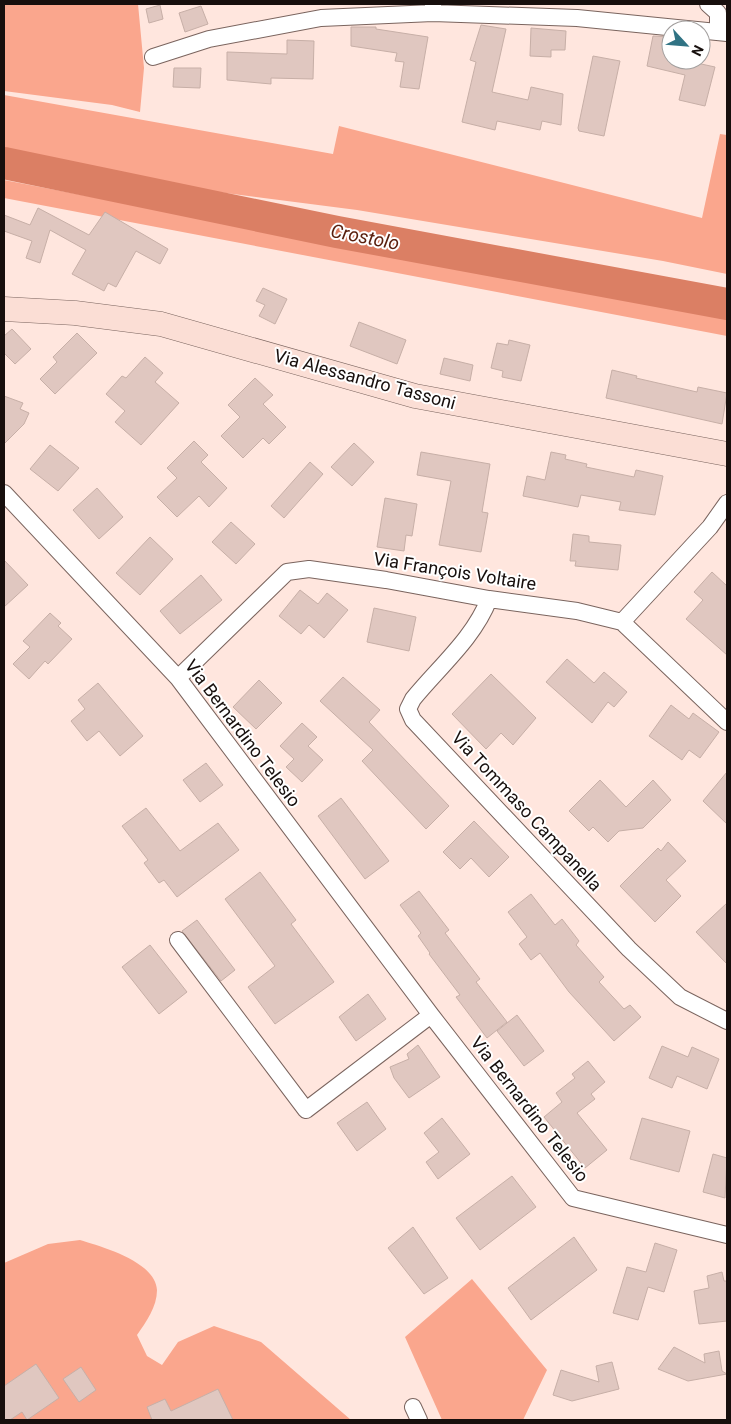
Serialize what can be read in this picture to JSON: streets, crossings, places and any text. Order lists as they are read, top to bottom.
{
  "streets": {
    "street": [
      "Via Alessandro Tassoni",
      "Via François Voltaire",
      "Via Bernardino Telesio",
      "Via Tommaso Campanella"
    ]
  },
  "crossings": [
    ["Via François Voltaire", "Via Bernardino Telesio"],
    ["Via François Voltaire", "Via Tommaso Campanella"]
  ],
  "water": ["Crostolo"],
  "north": "bottom right"
}
